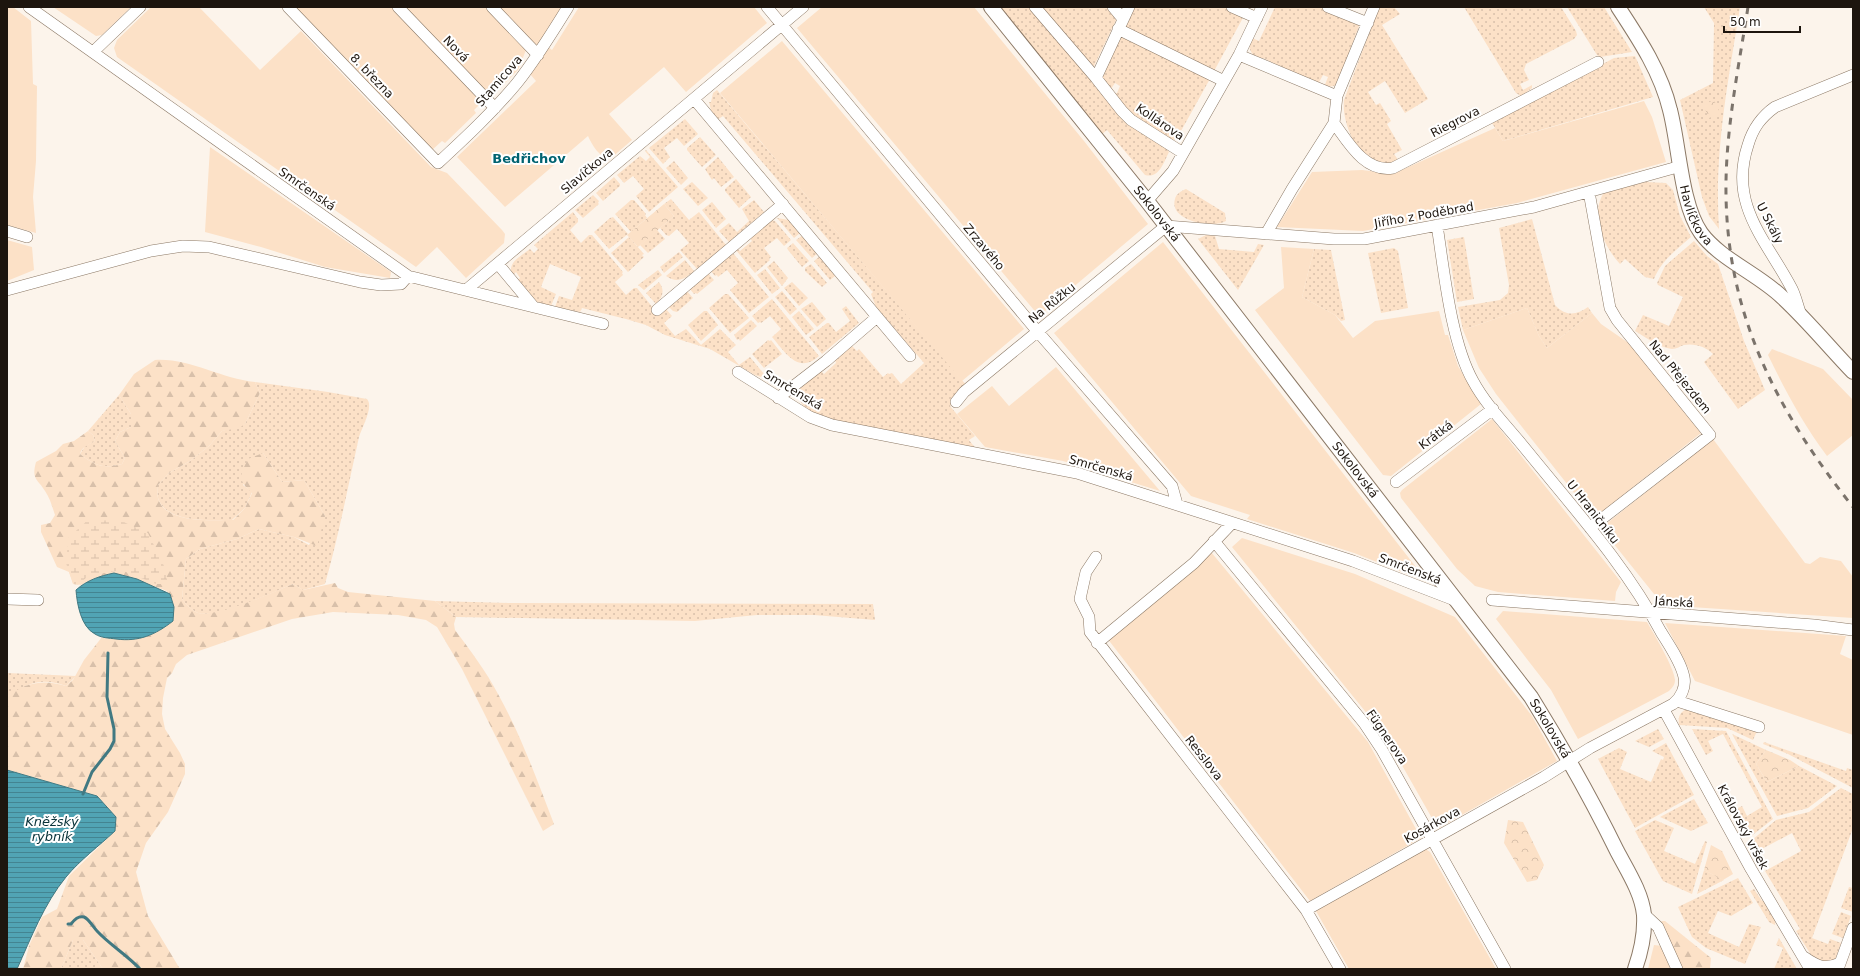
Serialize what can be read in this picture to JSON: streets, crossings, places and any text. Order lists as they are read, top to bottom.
{
  "streets": {
    "street": [
      "Nová",
      "8. března",
      "Stamicova",
      "Kollárova",
      "Riegrova",
      "Slavíčkova",
      "Smrčenská",
      "Havlíčkova",
      "Sokolovská",
      "Jiřího z Poděbrad",
      "U Skály",
      "Zrzavého",
      "Na Růžku",
      "Nad Přejezdem",
      "Krátká",
      "U Hraničníku",
      "Jánská",
      "Fügnerova",
      "Resslova",
      "Kosárkova",
      "Královský vršek"
    ]
  },
  "crossings": [
    ["Nová", "Stamicova"],
    ["8. března", "Stamicova"],
    ["Kollárova", "Sokolovská"],
    ["Slavíčkova", "Smrčenská"],
    ["Slavíčkova", "Zrzavého"],
    ["Smrčenská", "Sokolovská"],
    ["Smrčenská", "Zrzavého"],
    ["Havlíčkova", "Jiřího z Poděbrad"],
    ["Havlíčkova", "U Skály"],
    ["Sokolovská", "Jiřího z Poděbrad"],
    ["Sokolovská", "Na Růžku"],
    ["Sokolovská", "Kosárkova"],
    ["Jiřího z Poděbrad", "Na Růžku"],
    ["Jiřího z Poděbrad", "Nad Přejezdem"],
    ["Jiřího z Poděbrad", "U Hraničníku"],
    ["Zrzavého", "Na Růžku"],
    ["Nad Přejezdem", "U Hraničníku"],
    ["Krátká", "U Hraničníku"],
    ["U Hraničníku", "Jánská"],
    ["Fügnerova", "Kosárkova"],
    ["Resslova", "Kosárkova"]
  ],
  "districts": ["Bedřichov"],
  "water": ["Kněžský rybník"],
  "scale_bar": "50 m"
}
